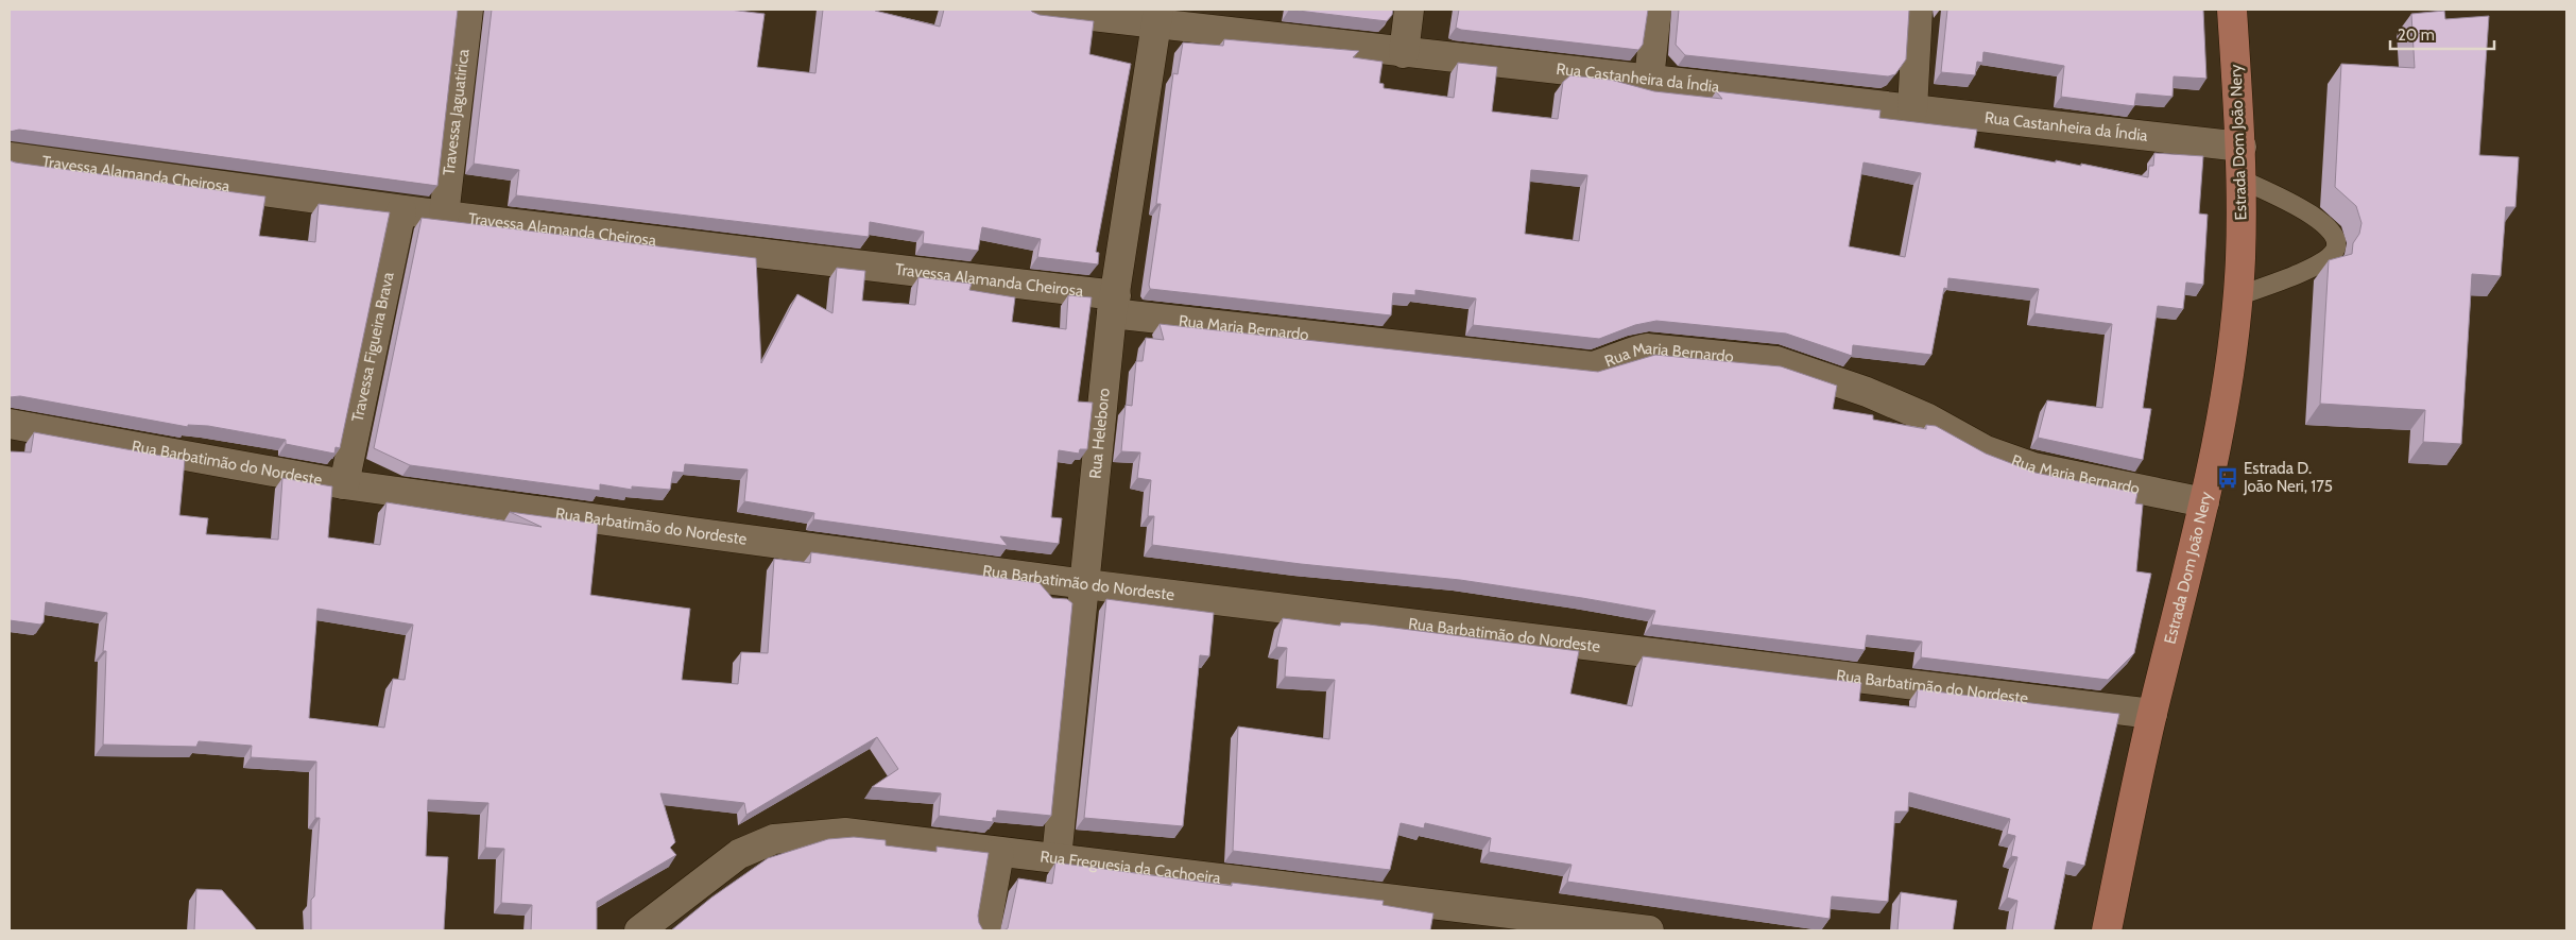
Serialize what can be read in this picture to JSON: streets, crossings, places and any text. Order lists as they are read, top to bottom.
{
  "streets": {
    "main road": ["Estrada Dom João Nery"],
    "street": [
      "Rua Castanheira da Índia",
      "Travessa Jaguatirica",
      "Travessa Alamanda Cheirosa",
      "Rua Maria Bernardo",
      "Travessa Figueira Brava",
      "Rua Heleboro",
      "Rua Barbatimão do Nordeste",
      "Rua Freguesia da Cachoeira"
    ]
  },
  "crossings": [
    ["Rua Castanheira da Índia", "Estrada Dom João Nery"],
    ["Rua Castanheira da Índia", "Rua Heleboro"],
    ["Travessa Jaguatirica", "Travessa Alamanda Cheirosa"],
    ["Estrada Dom João Nery", "Rua Maria Bernardo"],
    ["Estrada Dom João Nery", "Rua Barbatimão do Nordeste"],
    ["Travessa Alamanda Cheirosa", "Rua Maria Bernardo"],
    ["Travessa Alamanda Cheirosa", "Travessa Figueira Brava"],
    ["Travessa Alamanda Cheirosa", "Rua Heleboro"],
    ["Rua Maria Bernardo", "Rua Heleboro"],
    ["Travessa Figueira Brava", "Rua Barbatimão do Nordeste"],
    ["Rua Heleboro", "Rua Barbatimão do Nordeste"],
    ["Rua Heleboro", "Rua Freguesia da Cachoeira"]
  ],
  "places": {
    "bus stop": ["Estrada D. João Neri, 175"]
  },
  "scale_bar": "20 m"
}
